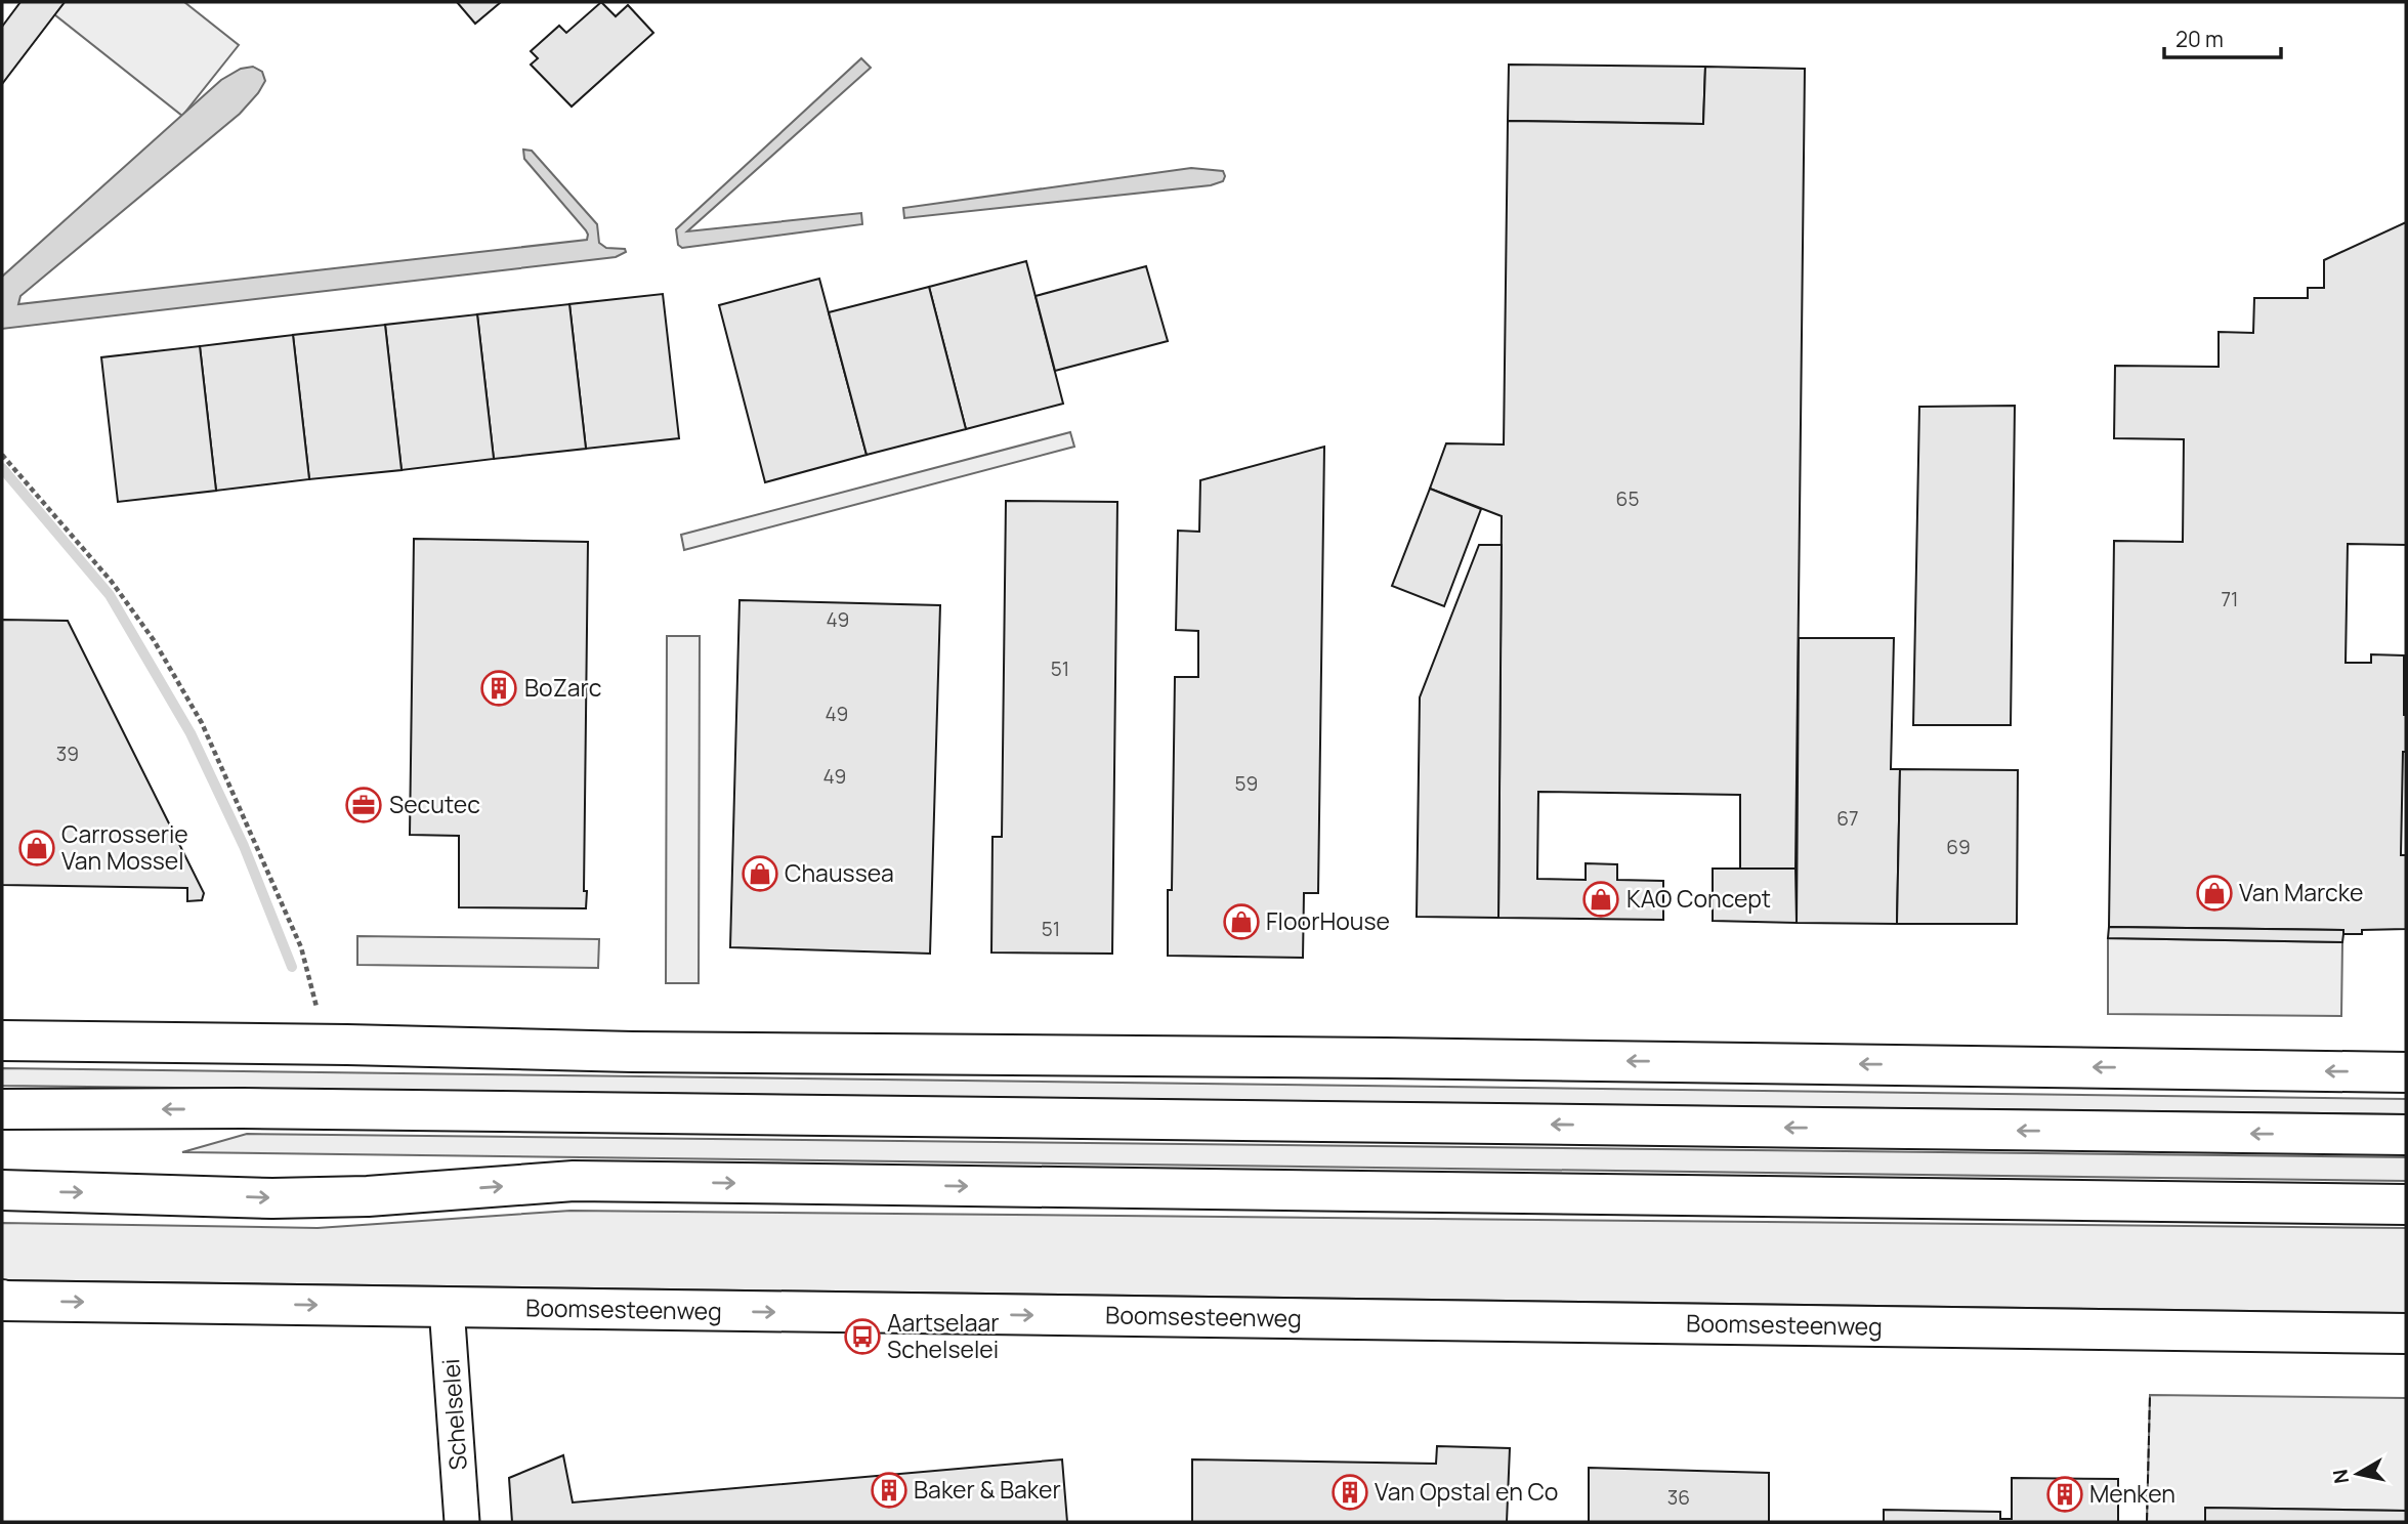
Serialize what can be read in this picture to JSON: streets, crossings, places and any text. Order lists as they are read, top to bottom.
{
  "streets": {
    "main road": ["Boomsesteenweg"],
    "street": ["Schelselei"]
  },
  "crossings": [
    ["Boomsesteenweg", "Schelselei"]
  ],
  "places": {
    "building": [
      "BoZarc",
      "Baker & Baker",
      "Van Opstal en Co",
      "Menken"
    ],
    "office": ["Secutec"],
    "shop": [
      "Carrosserie Van Mossel",
      "Chaussea",
      "Van Marcke",
      "KAO Concept",
      "FloorHouse"
    ],
    "bus stop": ["Aartselaar Schelselei"]
  },
  "house_numbers": [
    "65",
    "71",
    "49",
    "51",
    "49",
    "39",
    "49",
    "59",
    "67",
    "69",
    "51",
    "36"
  ],
  "scale_bar": "20 m",
  "north": "left"
}
